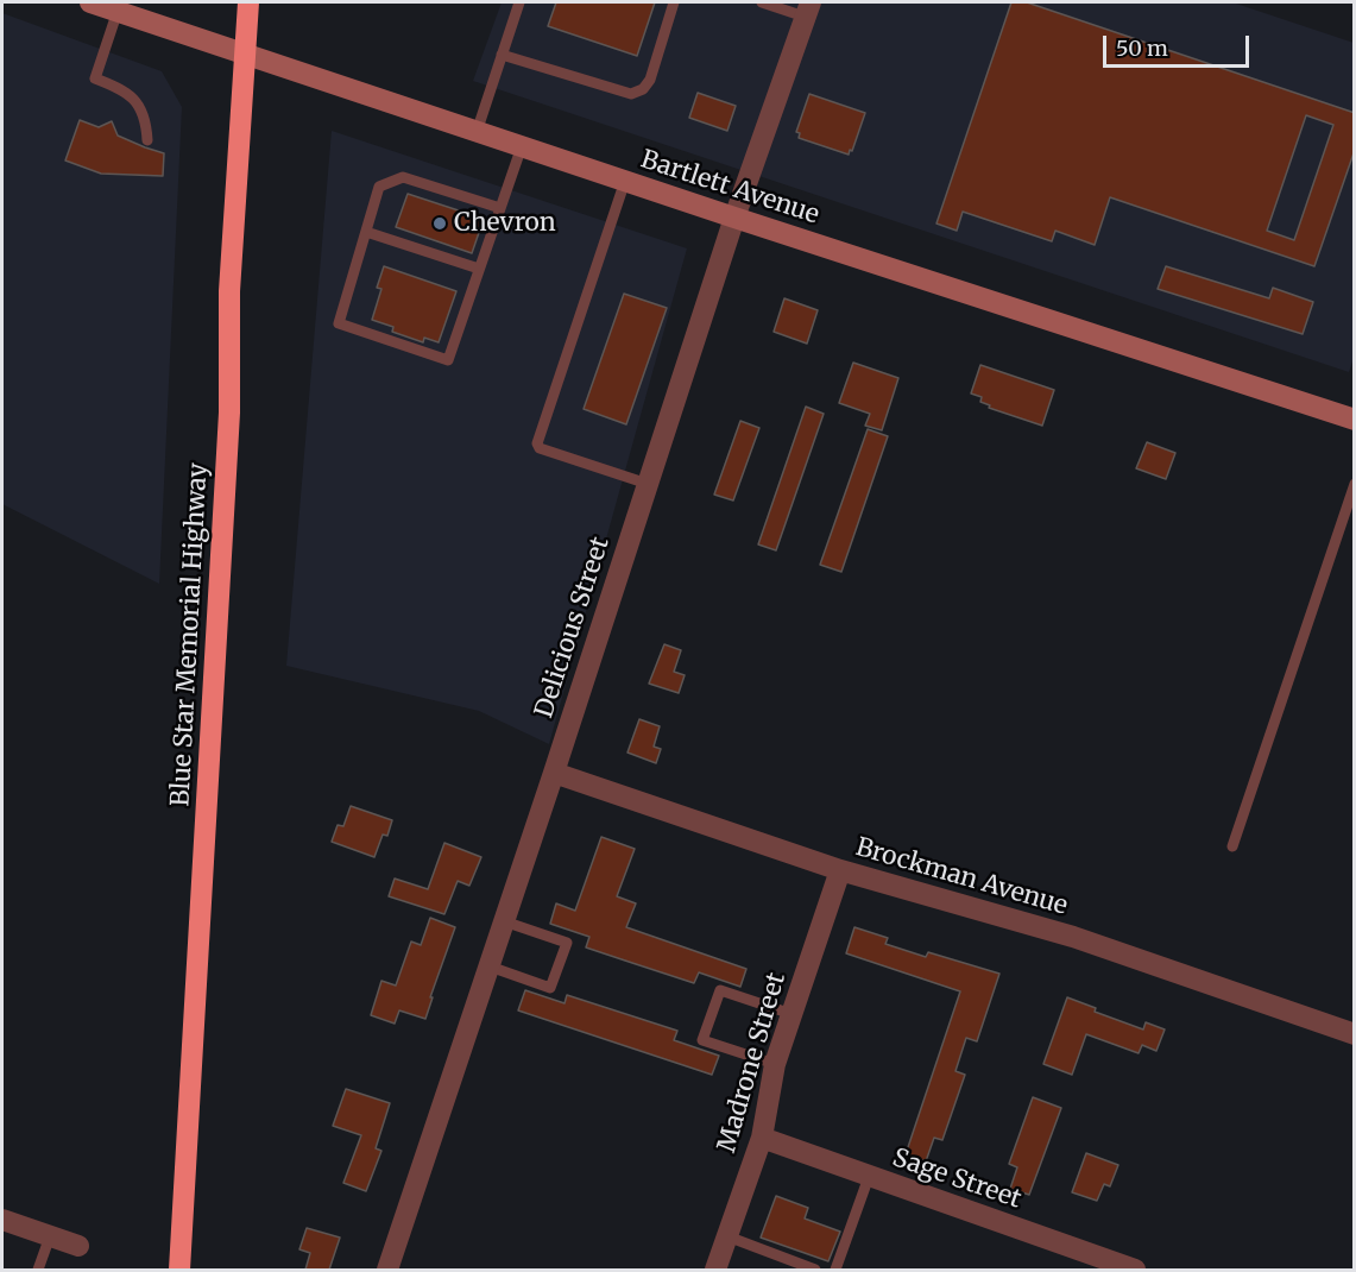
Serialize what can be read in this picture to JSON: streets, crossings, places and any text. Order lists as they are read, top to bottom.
{
  "streets": {
    "highway": ["Blue Star Memorial Highway"],
    "street": [
      "Bartlett Avenue",
      "Delicious Street",
      "Brockman Avenue",
      "Madrone Street",
      "Sage Street"
    ]
  },
  "crossings": [
    ["Bartlett Avenue", "Delicious Street"],
    ["Bartlett Avenue", "Blue Star Memorial Highway"],
    ["Delicious Street", "Brockman Avenue"],
    ["Brockman Avenue", "Madrone Street"],
    ["Madrone Street", "Sage Street"]
  ],
  "places": ["Chevron"],
  "scale_bar": "50 m"
}
